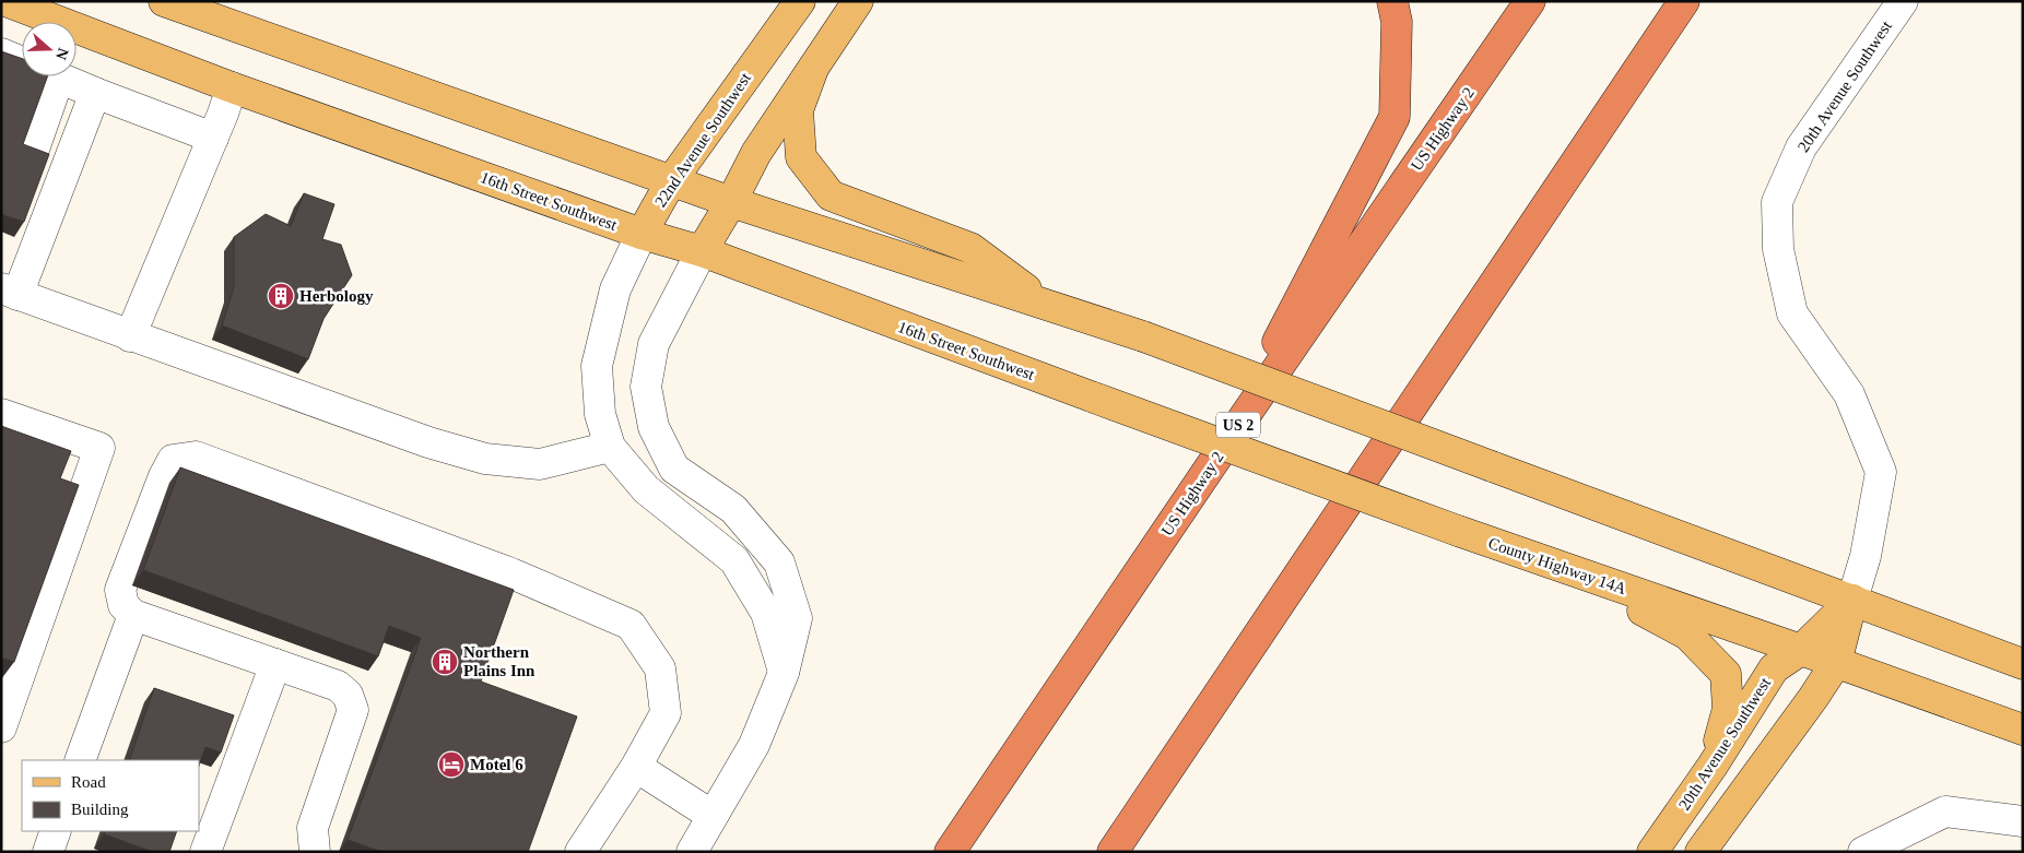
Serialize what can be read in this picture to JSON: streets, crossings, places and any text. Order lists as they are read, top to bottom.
{
  "streets": {
    "highway": ["US Highway 2", "US 2"],
    "main road": [
      "20th Avenue Southwest",
      "22nd Avenue Southwest",
      "16th Street Southwest",
      "County Highway 14A"
    ]
  },
  "crossings": [
    ["20th Avenue Southwest", "County Highway 14A"],
    ["22nd Avenue Southwest", "16th Street Southwest"],
    ["16th Street Southwest", "County Highway 14A"]
  ],
  "places": {
    "building": ["Herbology", "Northern Plains Inn"],
    "hotel": ["Motel 6"]
  },
  "legend": ["Road", "Building"],
  "north": "right"
}
